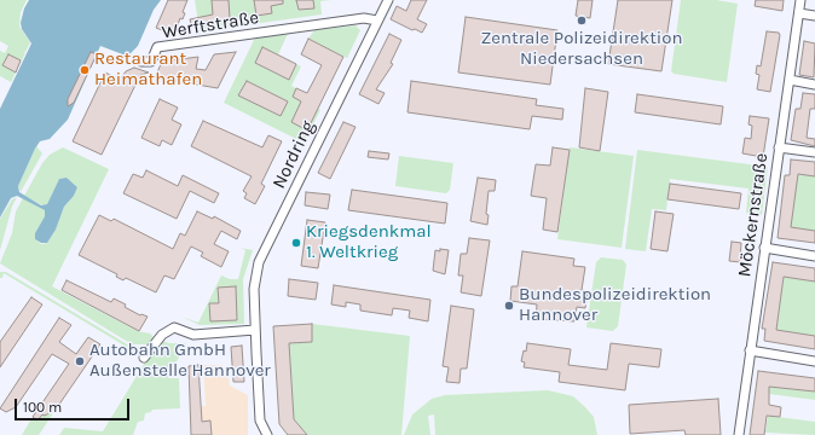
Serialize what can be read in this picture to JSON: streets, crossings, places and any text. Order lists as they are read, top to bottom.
{
  "streets": {
    "street": ["Werftstraße", "Nordring", "Möckernstraße"]
  },
  "crossings": [
    ["Werftstraße", "Nordring"]
  ],
  "places": [
    "Zentrale Polizeidirektion Niedersachsen",
    "Restaurant Heimathafen",
    "Kriegsdenkmal 1. Weltkrieg",
    "Bundespolizeidirektion Hannover",
    "Autobahn GmbH Außenstelle Hannover"
  ],
  "scale_bar": "100 m"
}
